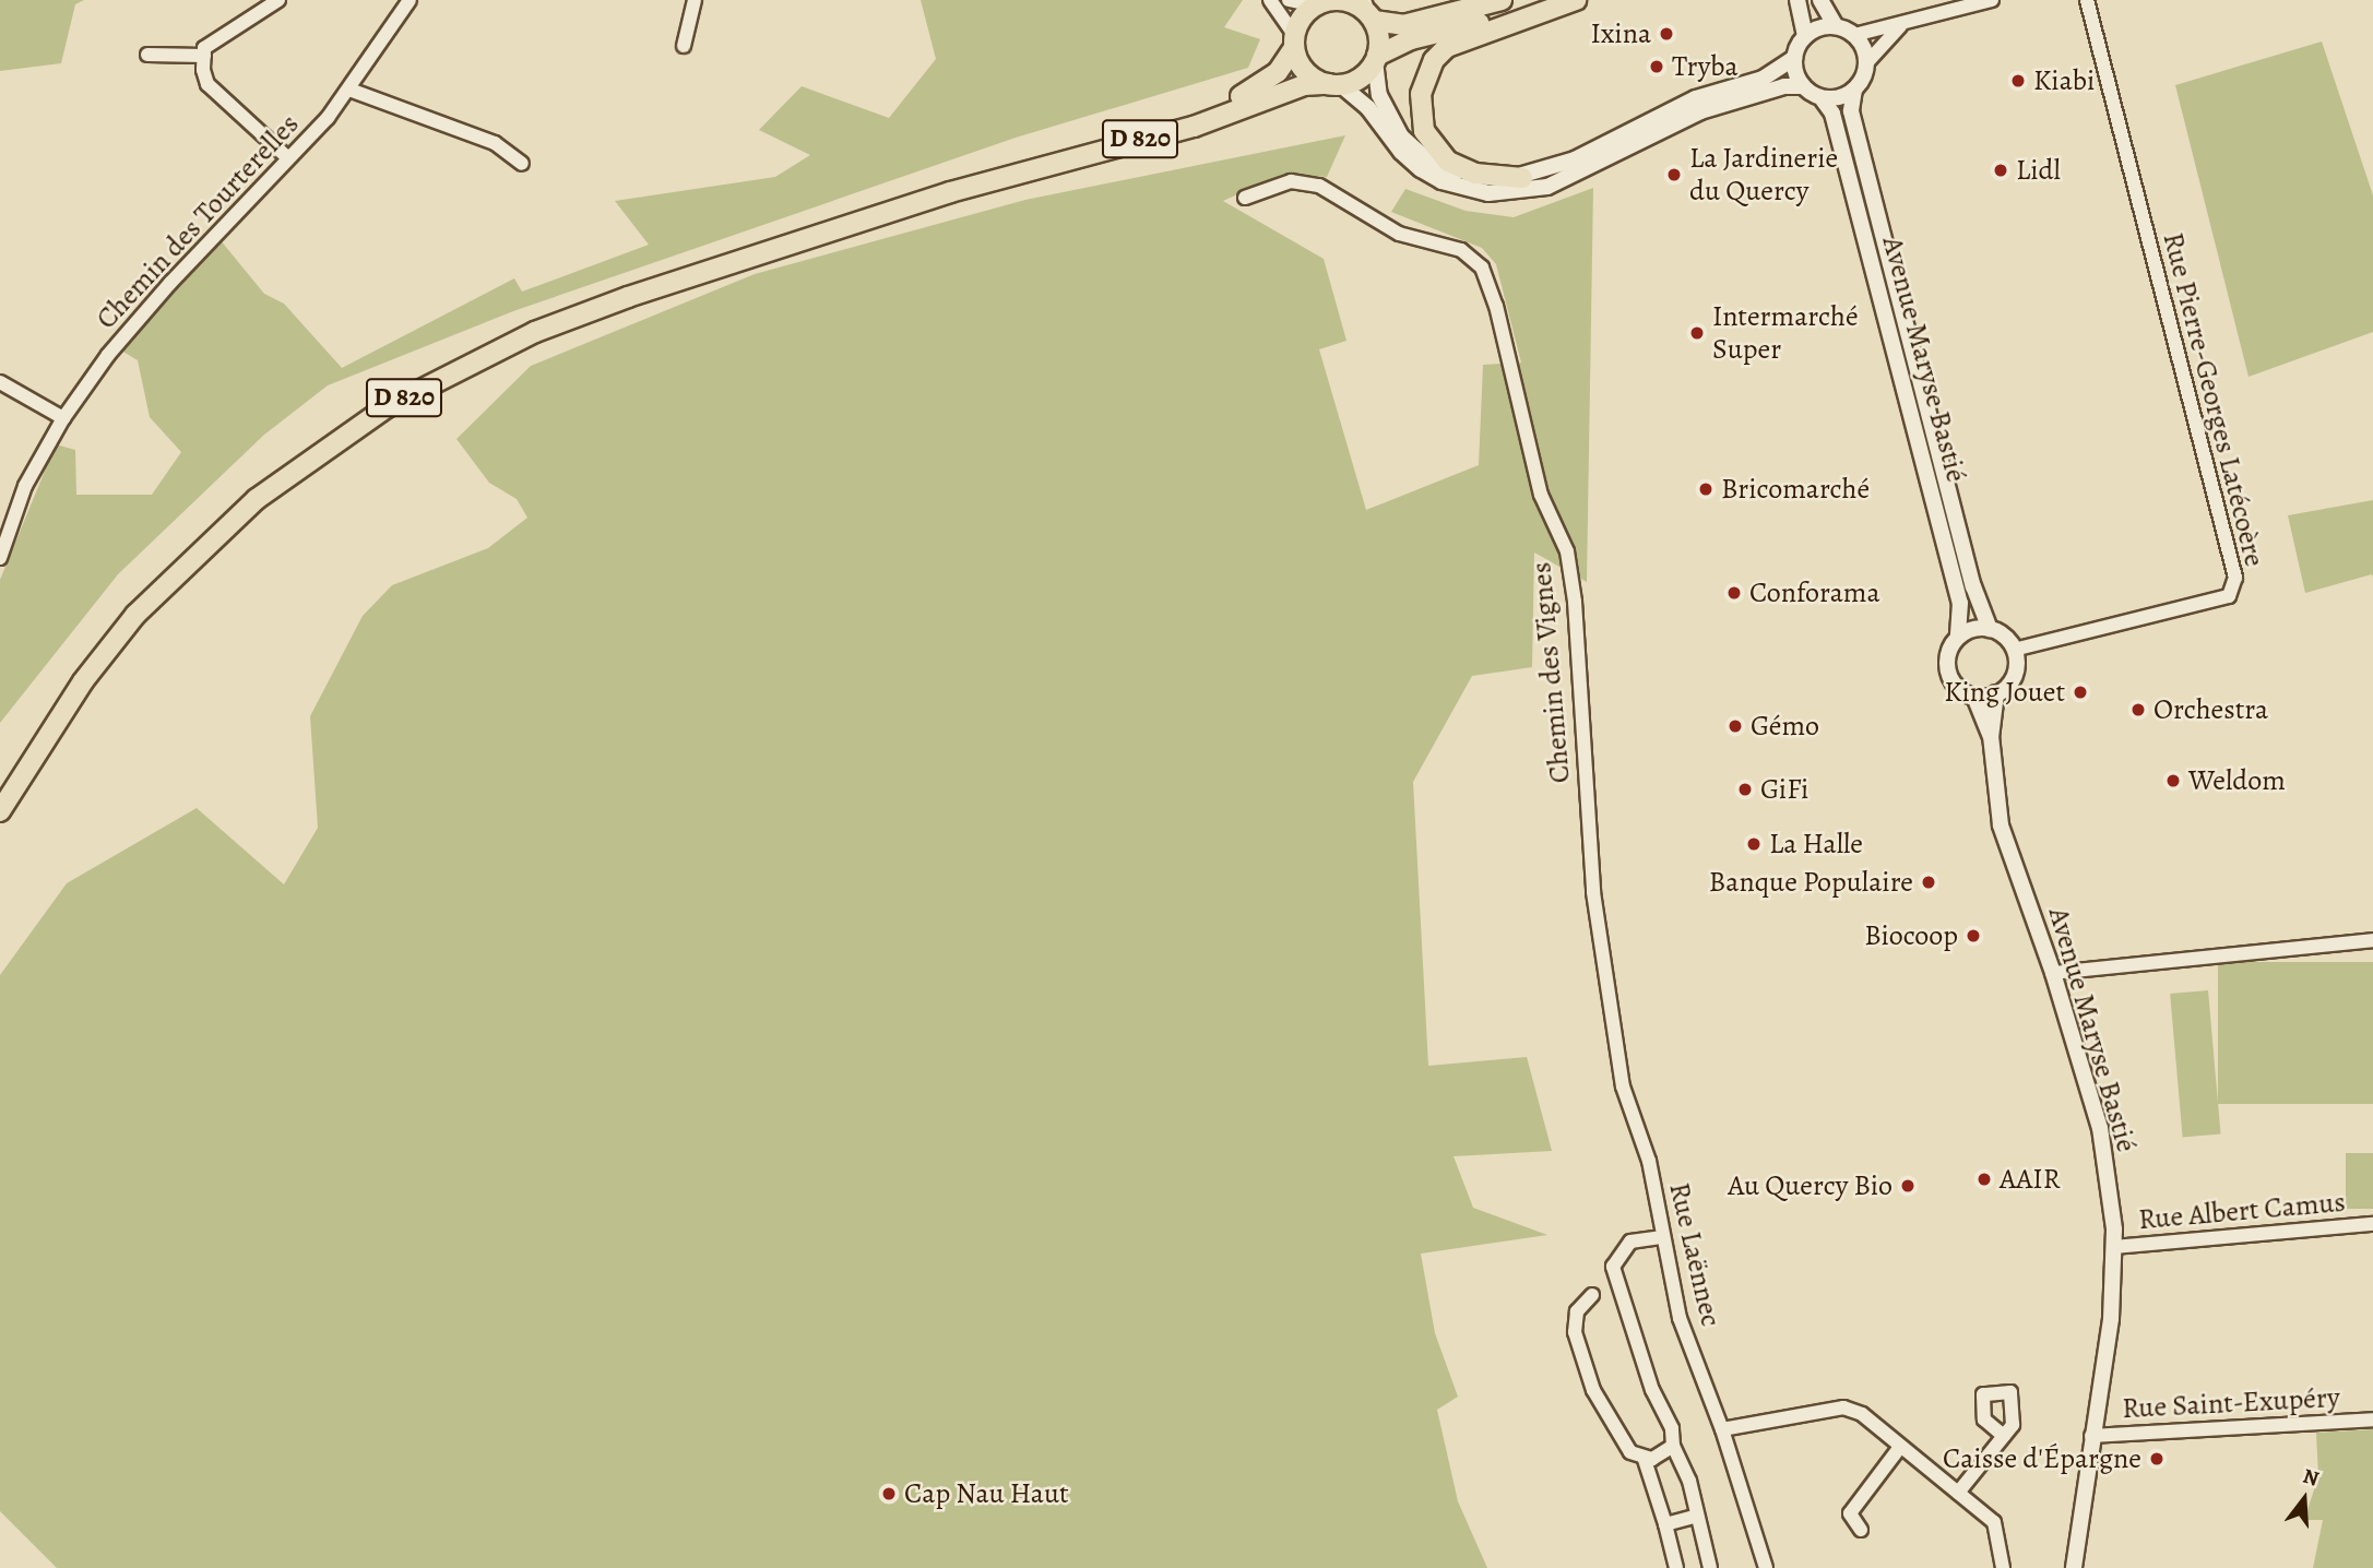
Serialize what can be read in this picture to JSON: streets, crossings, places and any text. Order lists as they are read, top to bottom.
{
  "streets": {
    "main road": ["D 820"],
    "street": [
      "Chemin des Tourterelles",
      "Avenue Maryse Bastié",
      "Rue Pierre-Georges Latécoère",
      "Chemin des Vignes",
      "Rue Albert Camus",
      "Rue Laënnec",
      "Rue Saint-Exupéry"
    ]
  },
  "crossings": [
    ["Avenue Maryse Bastié", "Rue Pierre-Georges Latécoère"],
    ["Avenue Maryse Bastié", "Rue Albert Camus"],
    ["Avenue Maryse Bastié", "Rue Saint-Exupéry"],
    ["Chemin des Vignes", "Rue Laënnec"]
  ],
  "places": [
    "Ixina",
    "Tryba",
    "Kiabi",
    "Lidl",
    "La Jardinerie du Quercy",
    "Intermarché Super",
    "Bricomarché",
    "Conforama",
    "King Jouet",
    "Orchestra",
    "Gémo",
    "Weldom",
    "GiFi",
    "La Halle",
    "Banque Populaire",
    "Biocoop",
    "AAIR",
    "Au Quercy Bio",
    "Caisse d'Épargne",
    "Cap Nau Haut"
  ],
  "north": "top"
}
